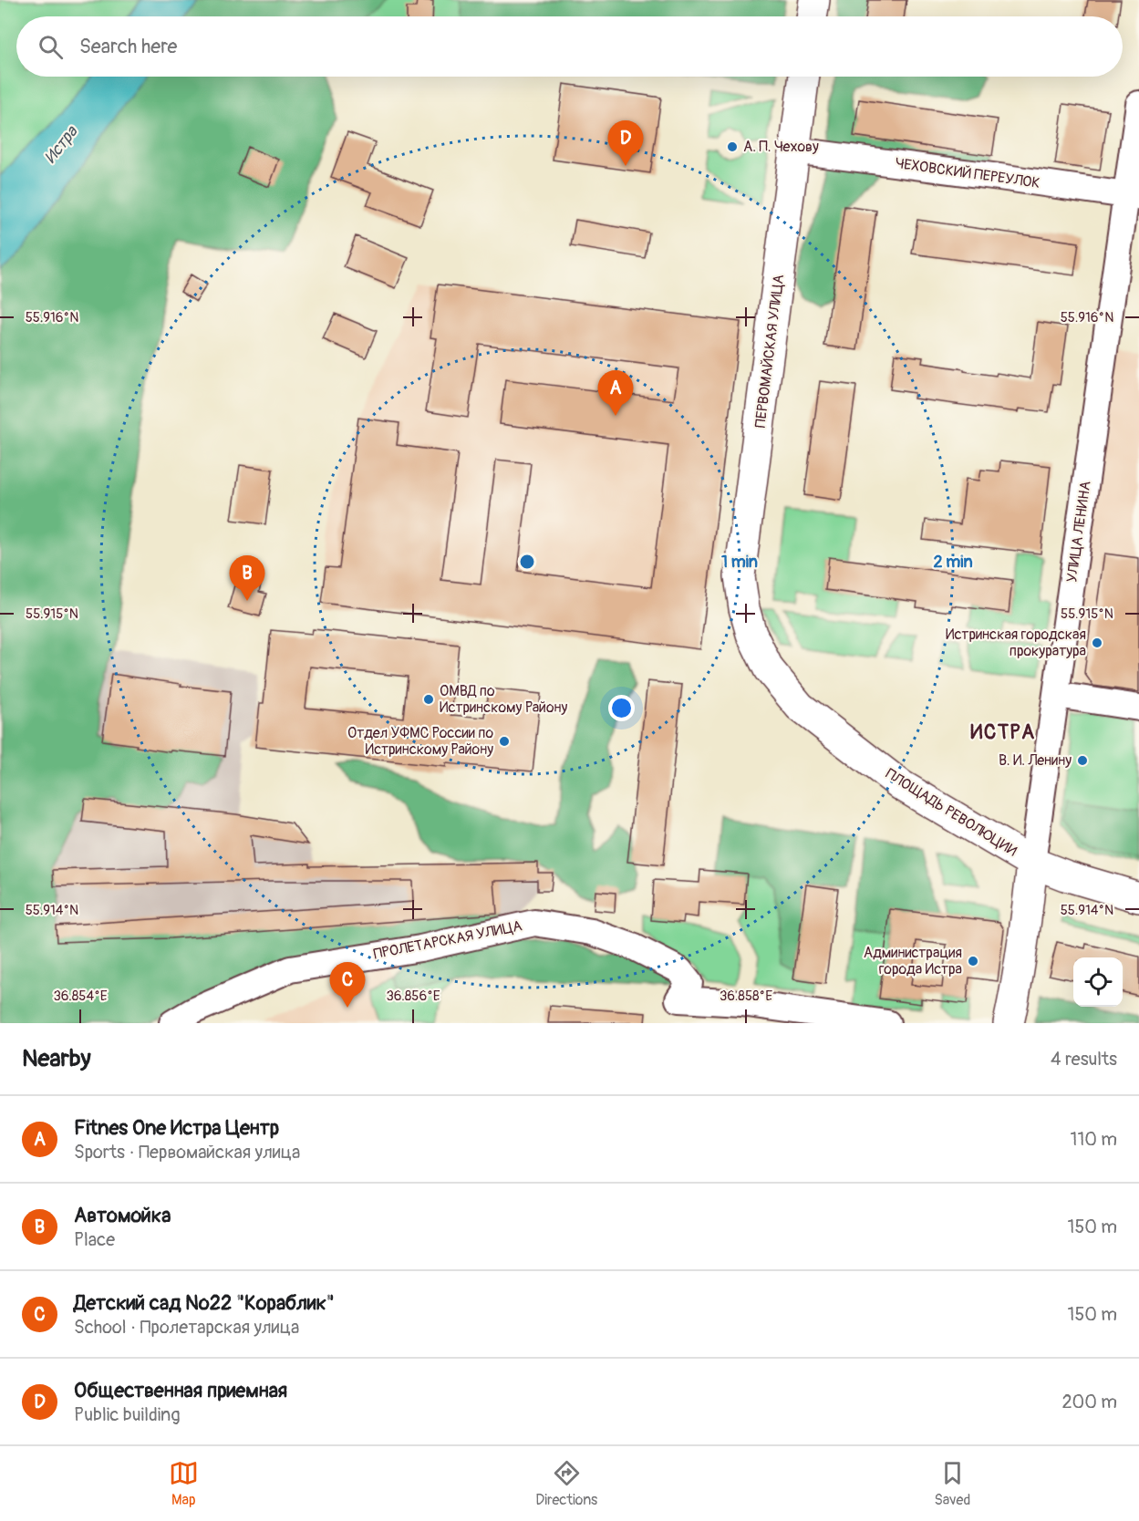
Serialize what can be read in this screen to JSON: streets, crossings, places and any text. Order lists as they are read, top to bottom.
{
  "streets": {
    "main road": ["ПЕРВОМАЙСКАЯ УЛИЦА", "УЛИЦА ЛЕНИНА", "ПЛОЩАДЬ РЕВОЛЮЦИИ"],
    "street": ["ЧЕХОВСКИЙ ПЕРЕУЛОК", "ПРОЛЕТАРСКАЯ УЛИЦА"]
  },
  "crossings": [
    ["ЧЕХОВСКИЙ ПЕРЕУЛОК", "ПЕРВОМАЙСКАЯ УЛИЦА"],
    ["ЧЕХОВСКИЙ ПЕРЕУЛОК", "УЛИЦА ЛЕНИНА"],
    ["ПЕРВОМАЙСКАЯ УЛИЦА", "ПЛОЩАДЬ РЕВОЛЮЦИИ"],
    ["УЛИЦА ЛЕНИНА", "ПЛОЩАДЬ РЕВОЛЮЦИИ"]
  ],
  "districts": ["ИСТРА"],
  "water": ["Истра"],
  "places": [
    "А. П. Чехову",
    "Истринская городская прокуратура",
    "ОМВД по Истринскому Району",
    "Отдел УФМС России по Истринскому Району",
    "В. И. Ленину",
    "Администрация города Истра"
  ],
  "page": {
    "search": "Search here",
    "pins": [
      "D",
      "A",
      "B",
      "C"
    ],
    "heading": ["Nearby", "4 results"],
    "list": [
      {
        "mark": "A",
        "name": "Fitnes One Истра Центр",
        "note": "Sports · Первомайская улица",
        "value": "110 m"
      },
      {
        "mark": "B",
        "name": "Автомойка",
        "note": "Place",
        "value": "150 m"
      },
      {
        "mark": "C",
        "name": "Детский сад №22 \"Кораблик\"",
        "note": "School · Пролетарская улица",
        "value": "150 m"
      },
      {
        "mark": "D",
        "name": "Общественная приемная",
        "note": "Public building",
        "value": "200 m"
      }
    ],
    "nav": ["Map", "Directions", "Saved"]
  },
  "coordinates": [
    "55.916°N",
    "55.915°N",
    "55.914°N",
    "36.854°E",
    "36.856°E",
    "36.858°E"
  ],
  "rings": ["1 min", "2 min"]
}
